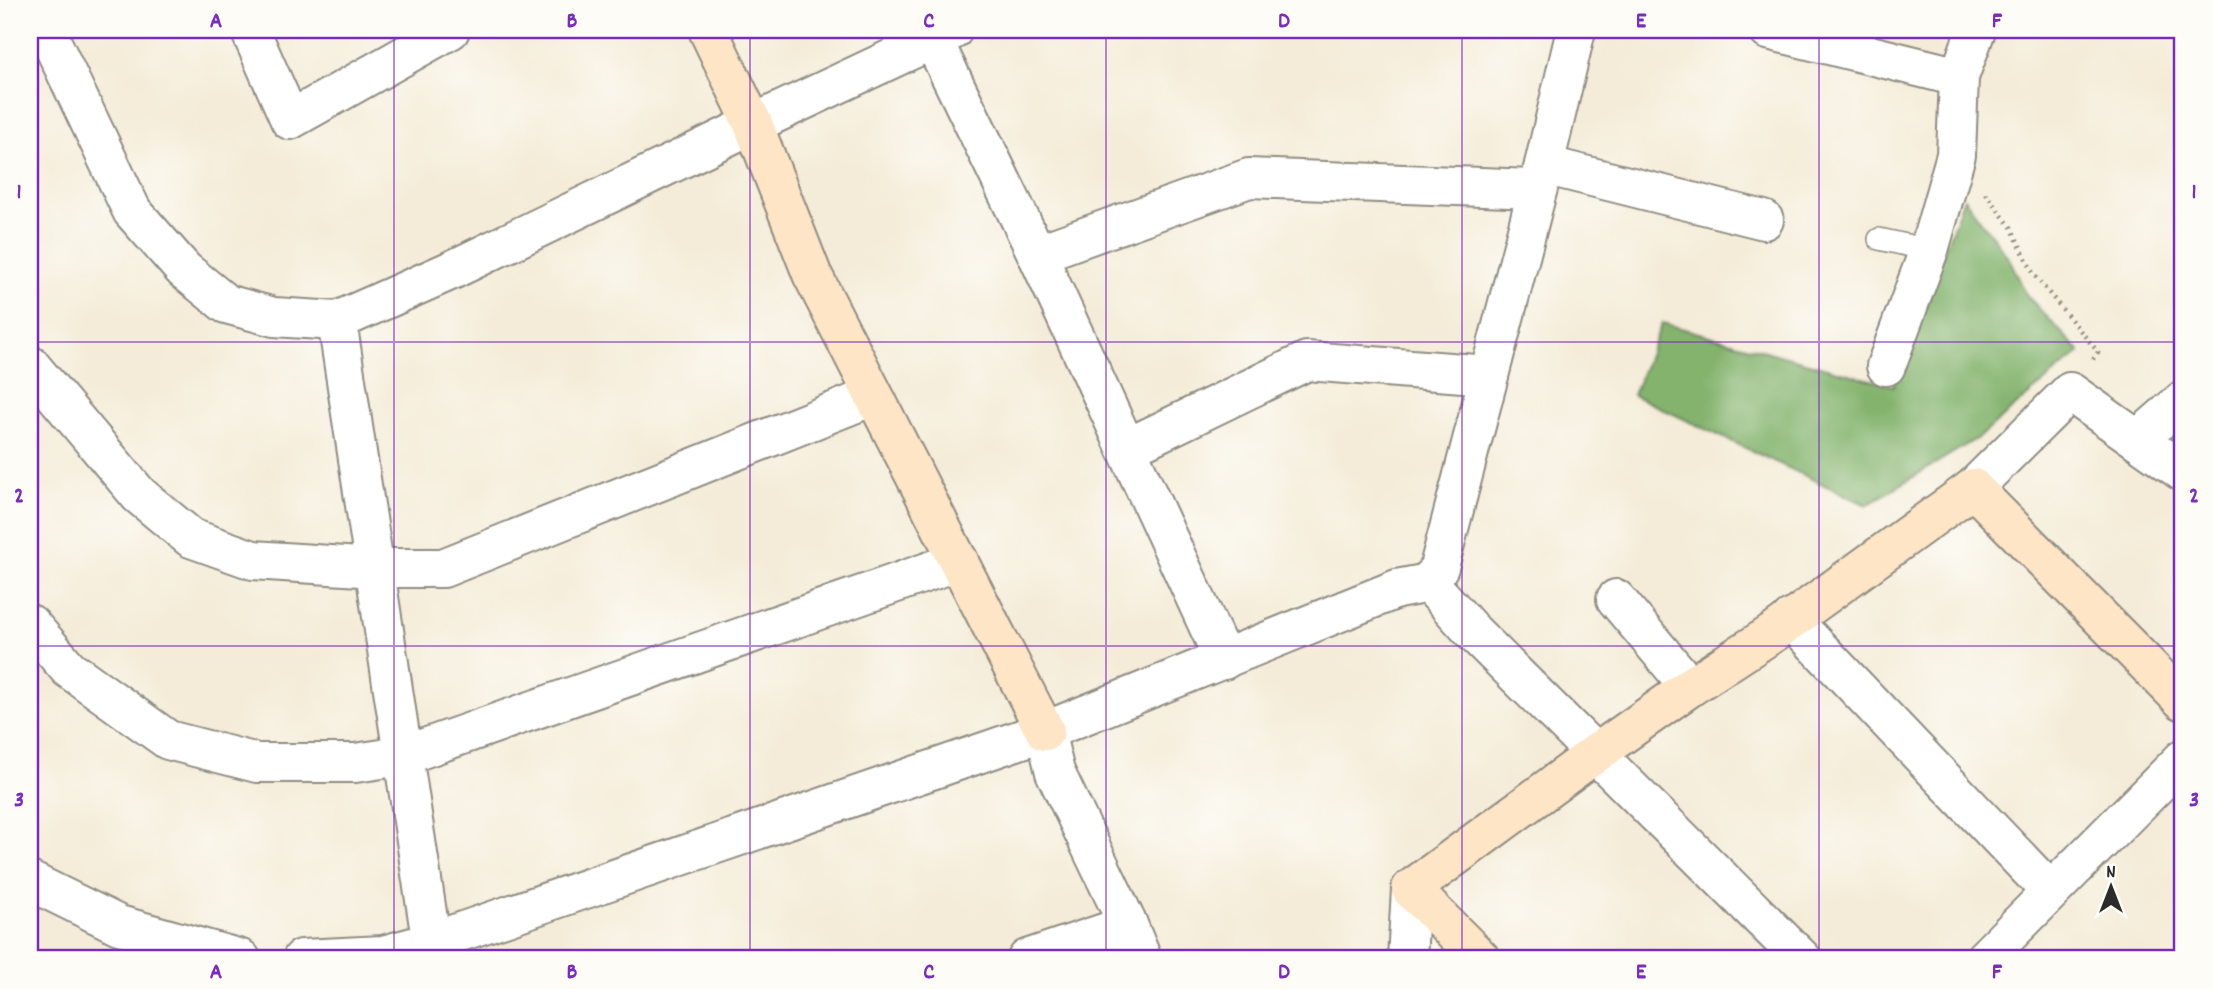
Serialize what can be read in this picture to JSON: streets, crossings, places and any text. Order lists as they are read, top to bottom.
{
  "north": "top",
  "grid": {
    "columns": [
      "A",
      "B",
      "C",
      "D",
      "E",
      "F"
    ],
    "rows": ["1", "2", "3"]
  }
}
